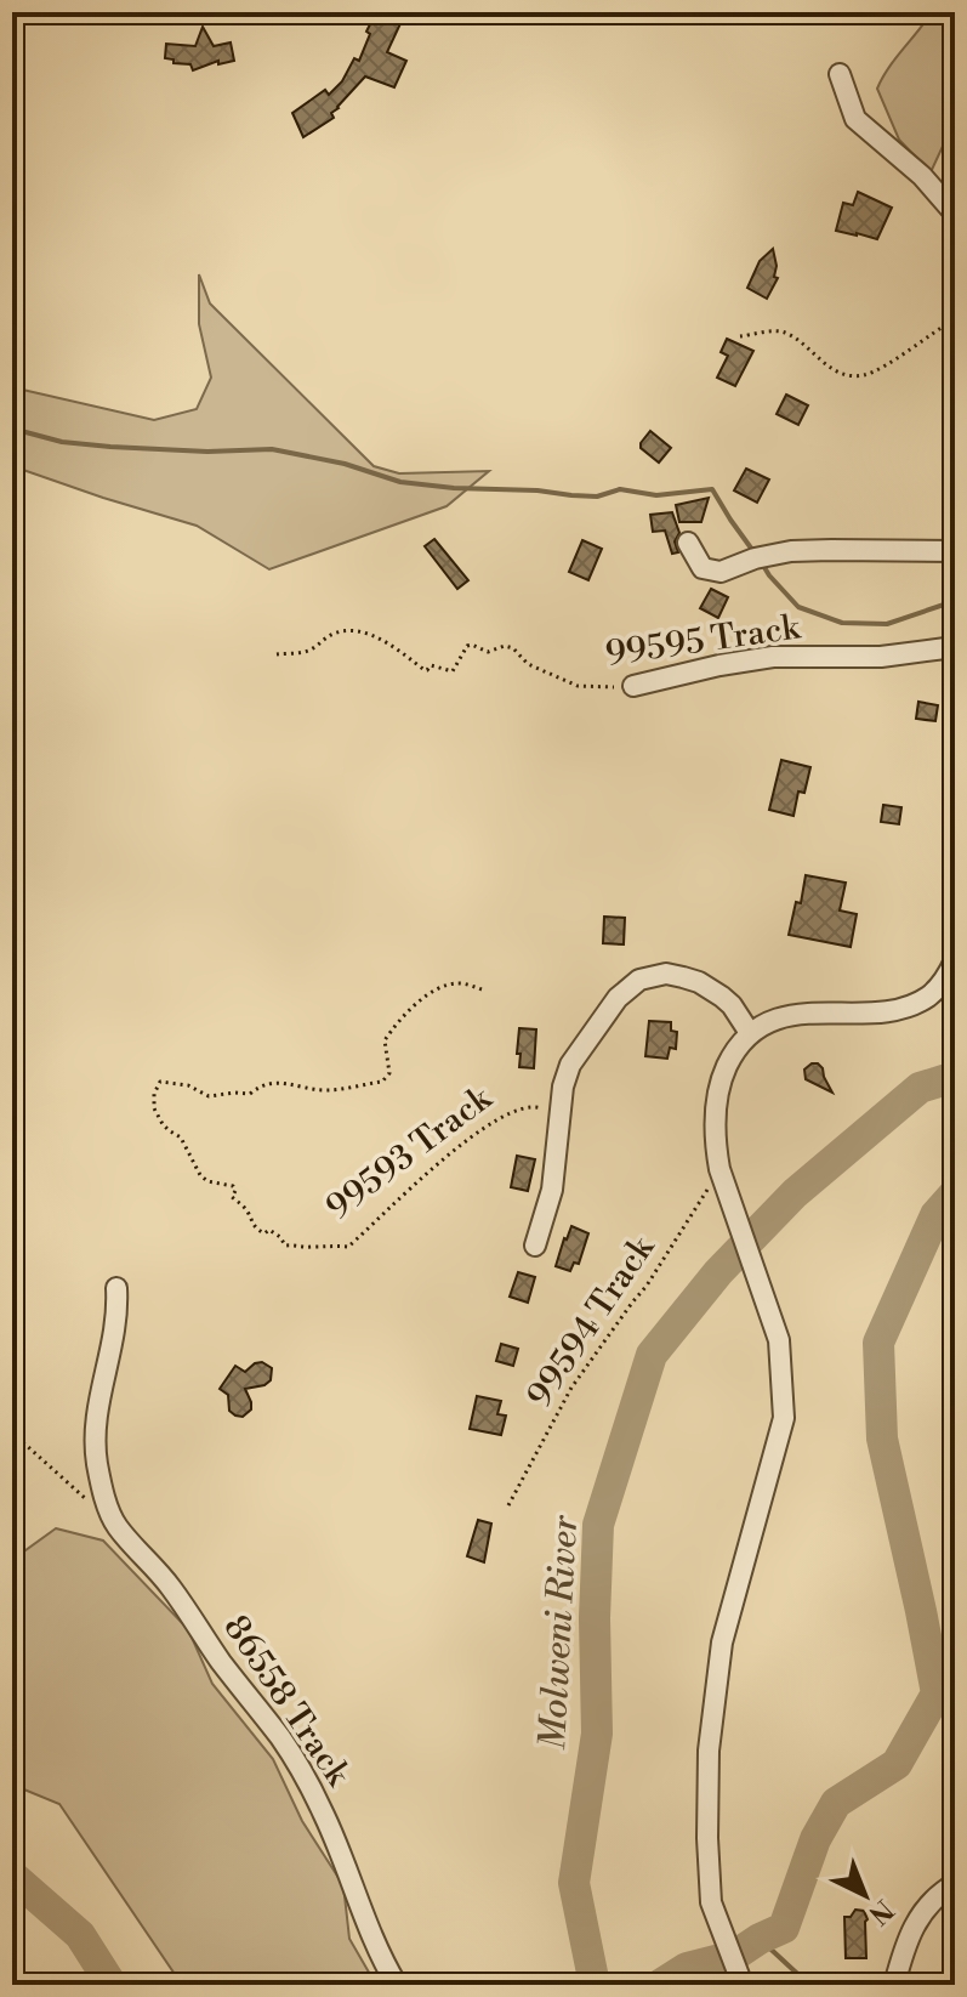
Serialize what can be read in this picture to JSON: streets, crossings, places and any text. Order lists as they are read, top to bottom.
{
  "streets": {
    "street": ["99595 Track", "86558 Track"],
    "path": ["99593 Track", "99594 Track"]
  },
  "water": ["Molweni River"],
  "north": "bottom right"
}
